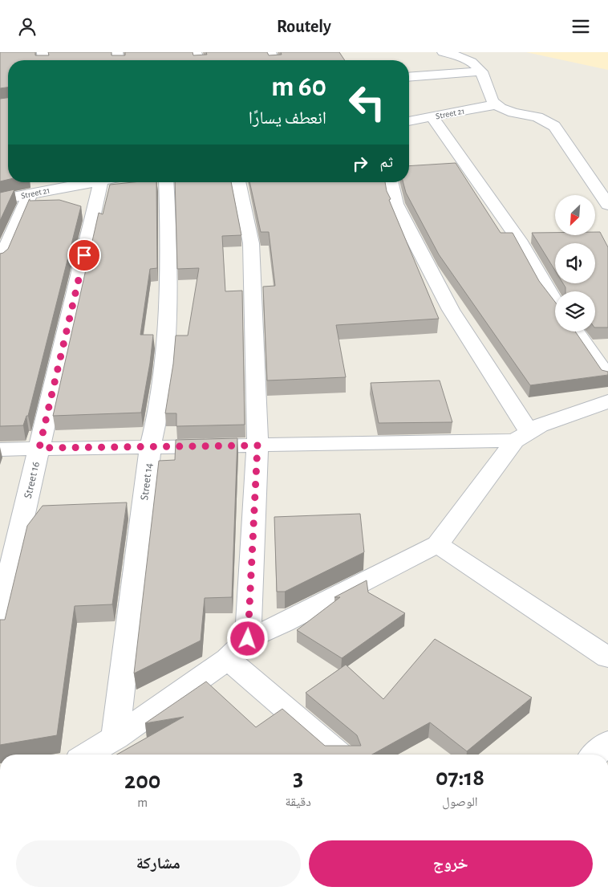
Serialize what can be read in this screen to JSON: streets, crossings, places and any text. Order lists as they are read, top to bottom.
{
  "streets": {
    "street": ["Street 21", "Street 16", "Street 14"]
  },
  "north": "bottom left",
  "page": {
    "header": "Routely",
    "turn": ["60 m", "انعطف يسارًا"],
    "then": "ثم",
    "eta": [
      "07:18",
      "الوصول",
      "3",
      "دقيقة",
      "200",
      "m"
    ],
    "buttons": ["خروج", "مشاركة"]
  }
}
